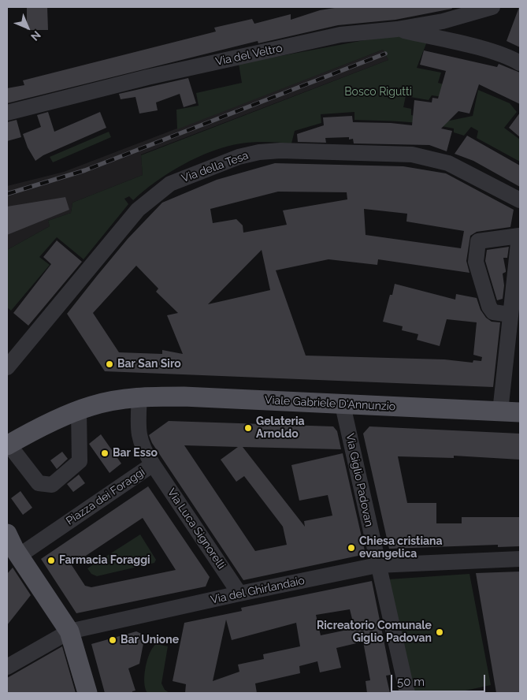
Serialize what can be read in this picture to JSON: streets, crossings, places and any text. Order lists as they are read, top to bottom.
{
  "streets": {
    "main road": ["Viale Gabriele D'Annunzio"],
    "street": [
      "Via del Veltro",
      "Via della Tesa",
      "Via Giglio Padovan",
      "Piazza dei Foraggi",
      "Via Luca Signorelli",
      "Via del Ghirlandaio"
    ]
  },
  "crossings": [
    ["Viale Gabriele D'Annunzio", "Via Giglio Padovan"],
    ["Viale Gabriele D'Annunzio", "Piazza dei Foraggi"],
    ["Via Giglio Padovan", "Via del Ghirlandaio"],
    ["Piazza dei Foraggi", "Via Luca Signorelli"],
    ["Via Luca Signorelli", "Via del Ghirlandaio"]
  ],
  "parks": ["Bosco Rigutti"],
  "places": [
    "Bar San Siro",
    "Gelateria Arnoldo",
    "Bar Esso",
    "Chiesa cristiana evangelica",
    "Farmacia Foraggi",
    "Ricreatorio Comunale Giglio Padovan",
    "Bar Unione"
  ],
  "scale_bar": "50 m",
  "north": "bottom right"
}
